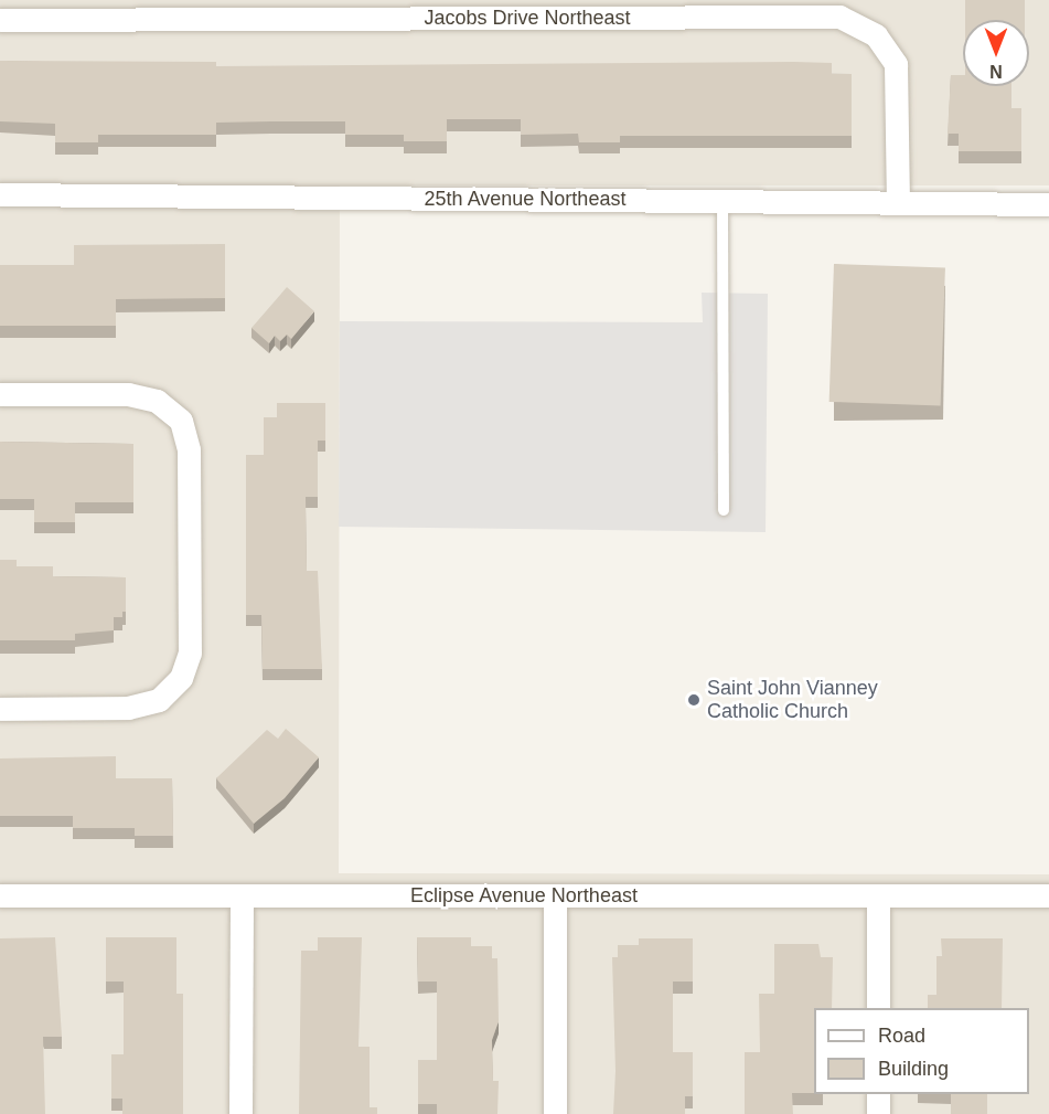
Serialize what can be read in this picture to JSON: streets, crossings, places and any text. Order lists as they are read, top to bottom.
{
  "streets": {
    "street": ["Jacobs Drive Northeast", "25th Avenue Northeast", "Eclipse Avenue Northeast"]
  },
  "crossings": [
    ["Jacobs Drive Northeast", "25th Avenue Northeast"]
  ],
  "places": ["Saint John Vianney Catholic Church"],
  "legend": ["Road", "Building"],
  "north": "bottom"
}
